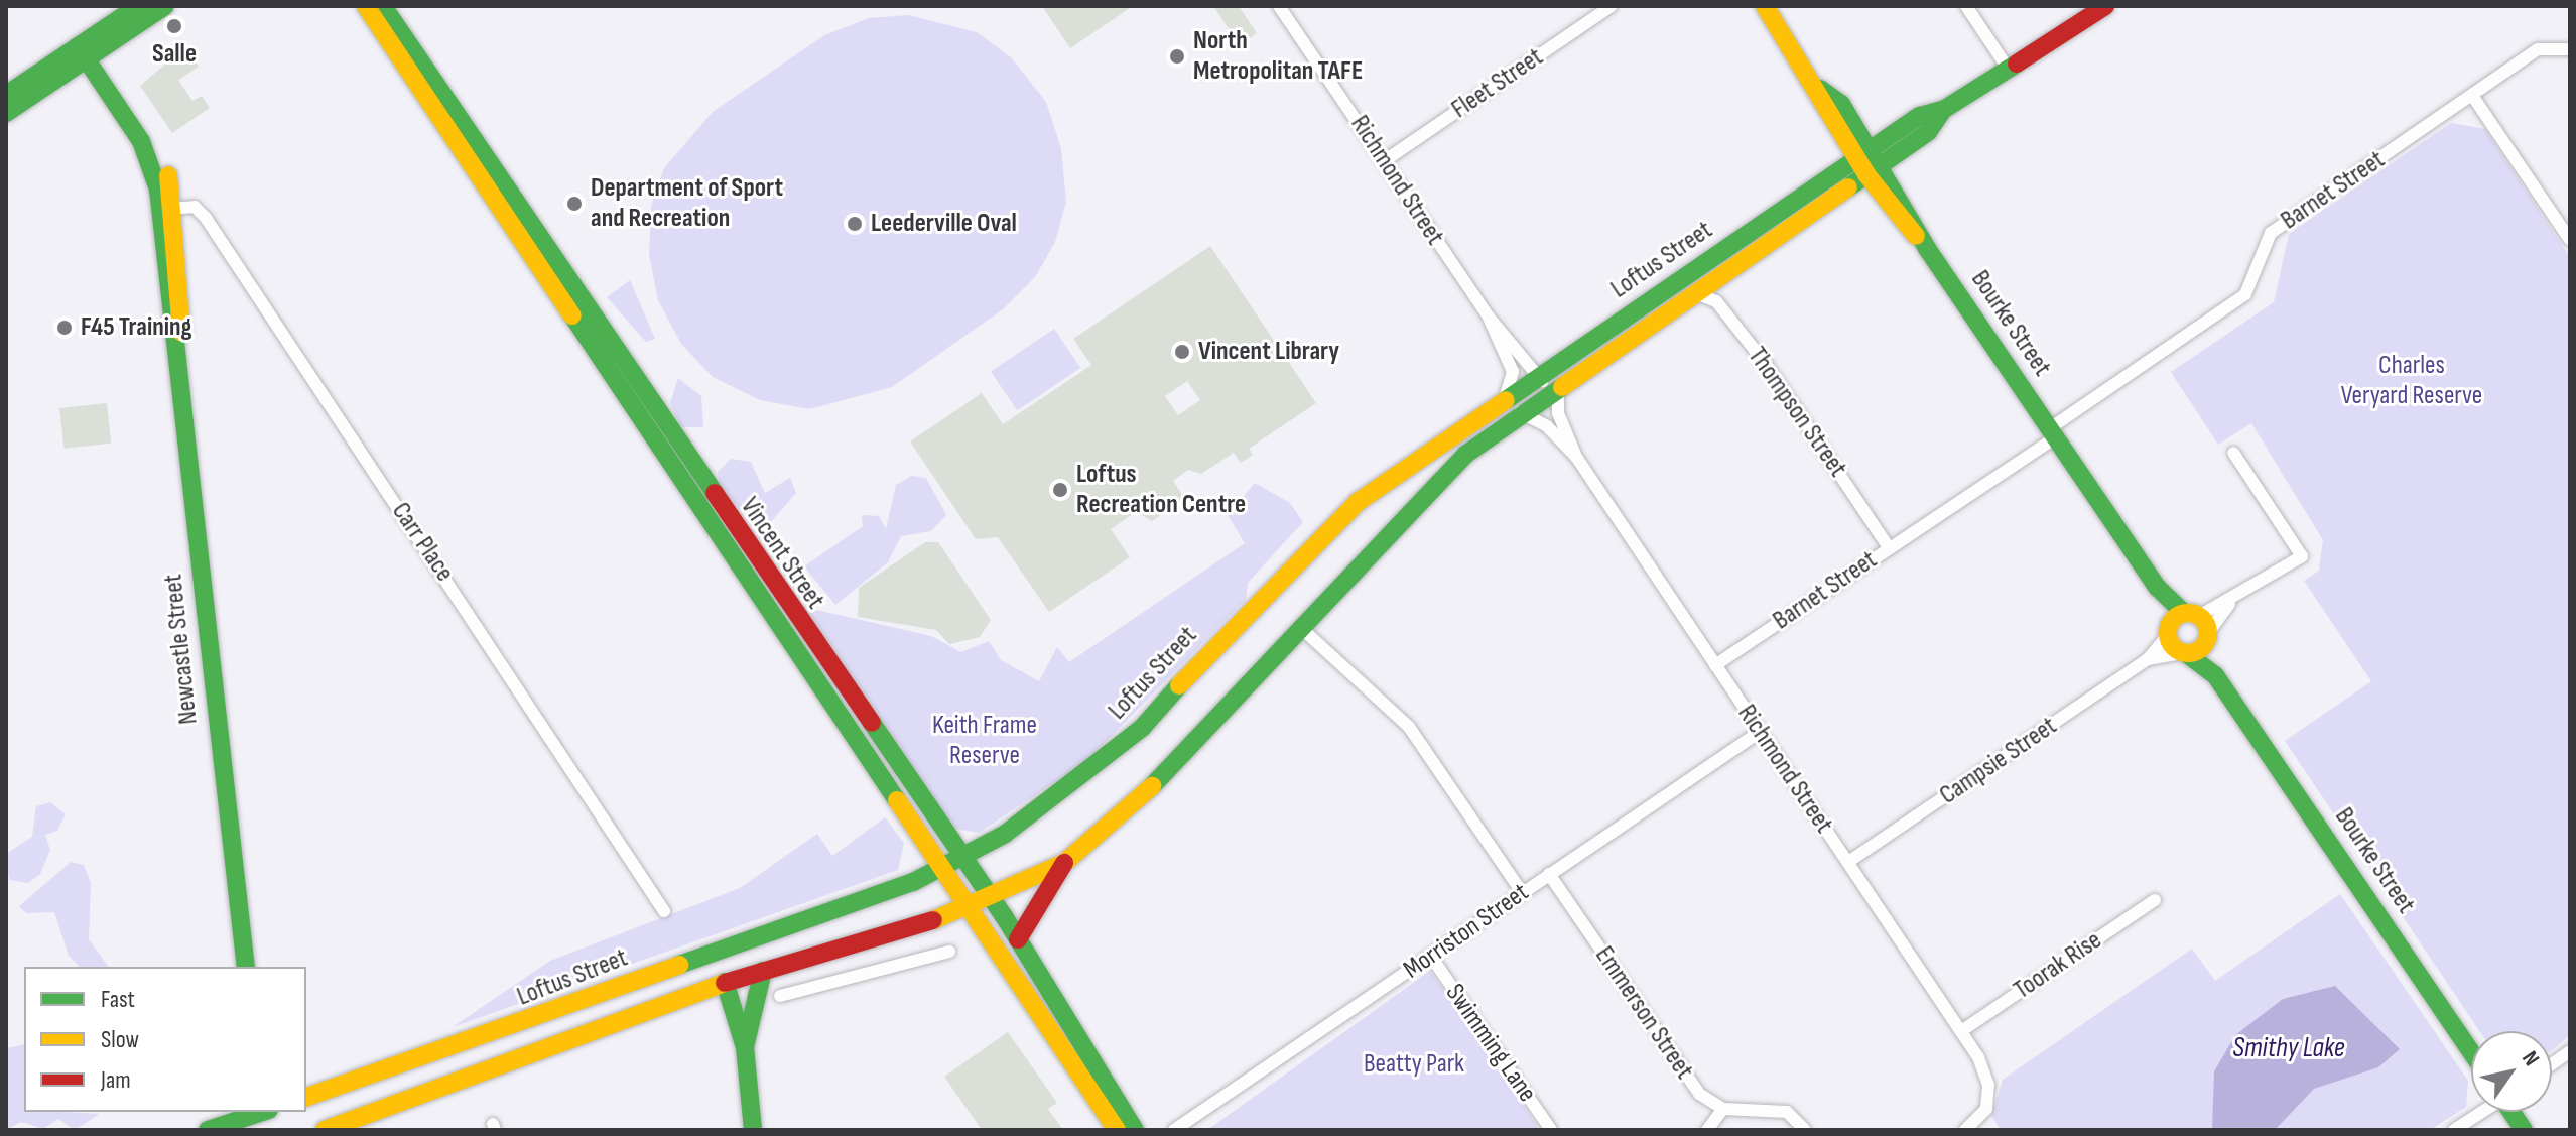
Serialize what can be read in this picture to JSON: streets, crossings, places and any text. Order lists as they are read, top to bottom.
{
  "streets": {
    "main road": [
      "Loftus Street",
      "Bourke Street",
      "Vincent Street",
      "Newcastle Street"
    ],
    "street": [
      "Fleet Street",
      "Richmond Street",
      "Barnet Street",
      "Thompson Street",
      "Carr Place",
      "Campsie Street",
      "Morriston Street",
      "Toorak Rise",
      "Emmerson Street",
      "Swimming Lane"
    ]
  },
  "crossings": [
    ["Fleet Street", "Richmond Street"],
    ["Richmond Street", "Barnet Street"],
    ["Richmond Street", "Loftus Street"],
    ["Richmond Street", "Campsie Street"],
    ["Richmond Street", "Morriston Street"],
    ["Richmond Street", "Toorak Rise"],
    ["Barnet Street", "Bourke Street"],
    ["Barnet Street", "Thompson Street"],
    ["Loftus Street", "Bourke Street"],
    ["Loftus Street", "Thompson Street"],
    ["Loftus Street", "Vincent Street"],
    ["Bourke Street", "Campsie Street"],
    ["Carr Place", "Newcastle Street"],
    ["Morriston Street", "Emmerson Street"],
    ["Morriston Street", "Swimming Lane"]
  ],
  "water": ["Smithy Lake"],
  "parks": ["Charles Veryard Reserve", "Keith Frame Reserve", "Beatty Park"],
  "places": [
    "Salle",
    "North Metropolitan TAFE",
    "Department of Sport and Recreation",
    "Leederville Oval",
    "F45 Training",
    "Vincent Library",
    "Loftus Recreation Centre"
  ],
  "legend": ["Fast", "Slow", "Jam"],
  "north": "top right"
}
